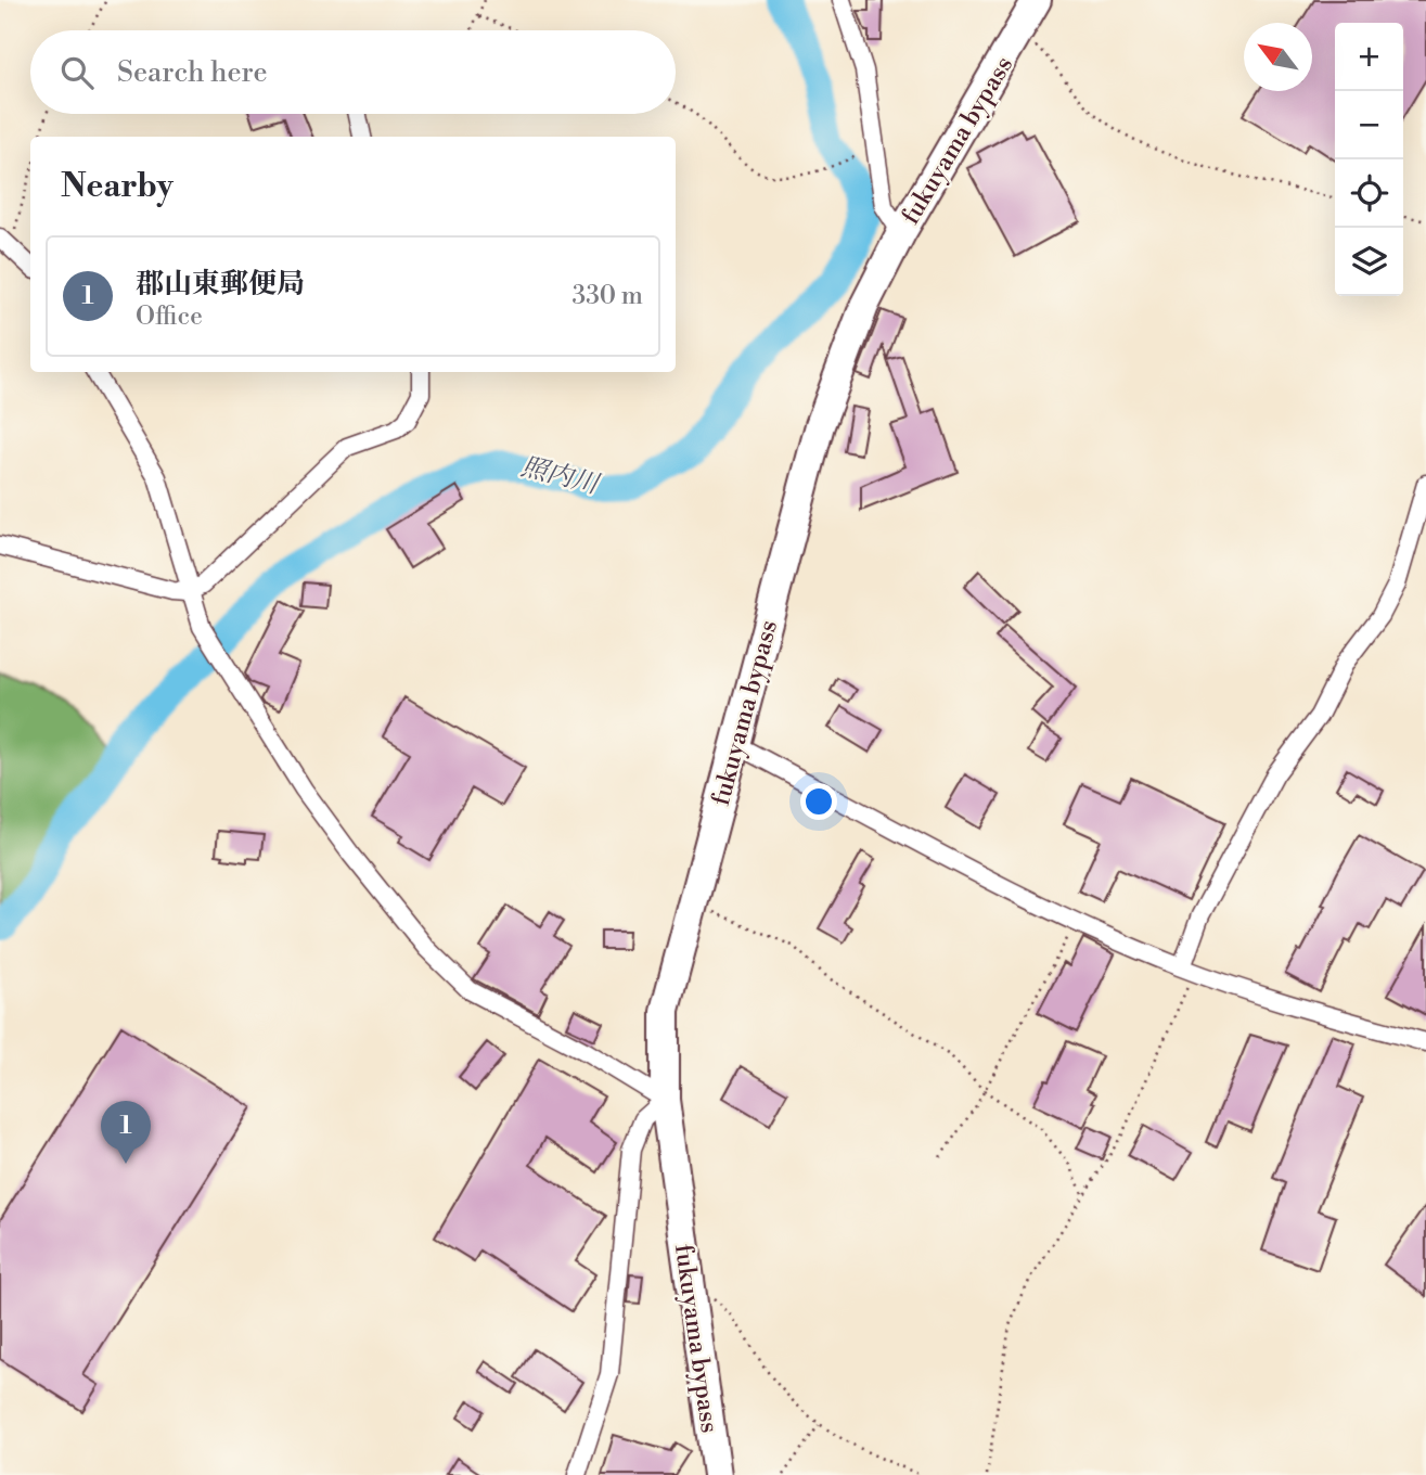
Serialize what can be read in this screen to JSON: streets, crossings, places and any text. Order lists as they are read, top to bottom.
{
  "streets": {
    "highway": ["fukuyama bypass"]
  },
  "water": ["照内川"],
  "north": "top left",
  "page": {
    "map_buttons": ["+", "−"],
    "search": "Search here",
    "heading": "Nearby",
    "list": [
      {
        "mark": "1",
        "name": "郡山東郵便局",
        "note": "Office",
        "value": "330 m"
      }
    ],
    "pins": "1"
  }
}
